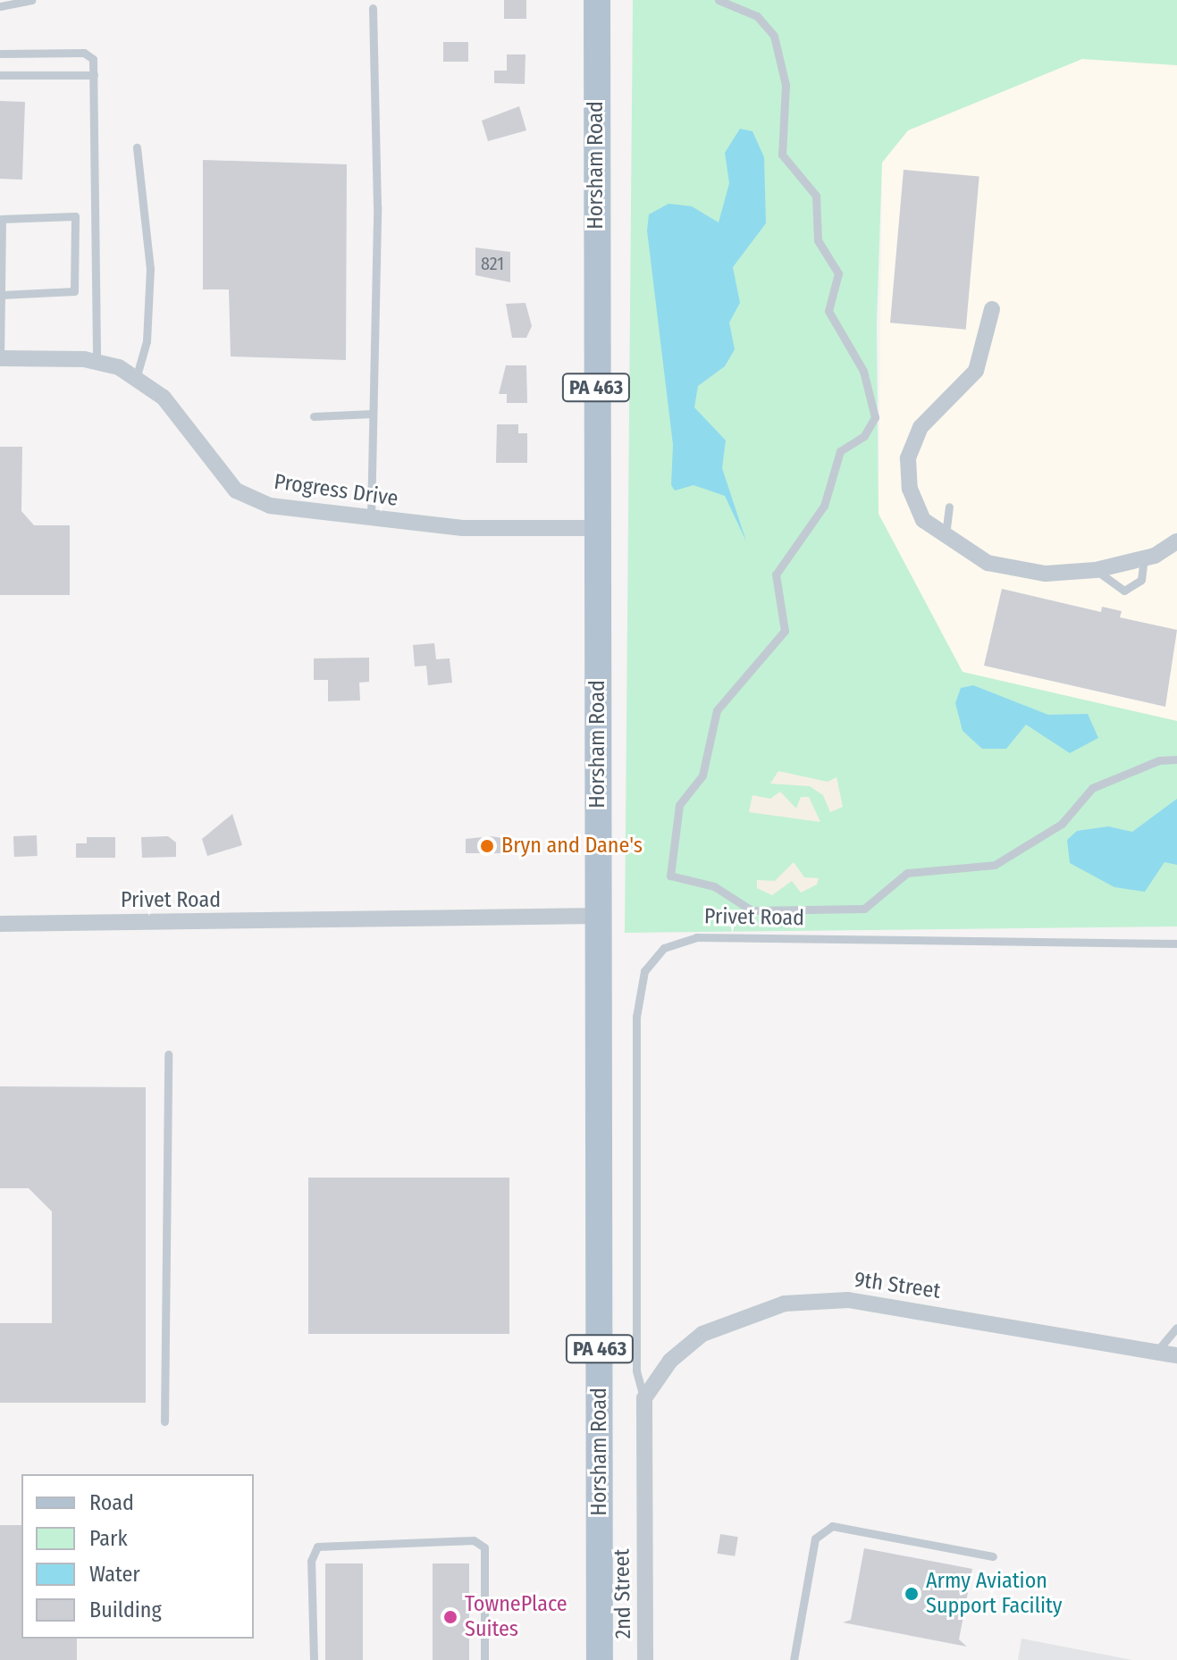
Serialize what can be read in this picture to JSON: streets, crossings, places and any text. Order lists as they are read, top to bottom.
{
  "streets": {
    "main road": ["Horsham Road", "PA 463"],
    "street": [
      "Progress Drive",
      "Privet Road",
      "9th Street",
      "2nd Street"
    ]
  },
  "crossings": [
    ["Horsham Road", "Progress Drive"],
    ["Horsham Road", "Privet Road"],
    ["Privet Road", "9th Street"],
    ["Privet Road", "2nd Street"],
    ["9th Street", "2nd Street"]
  ],
  "places": ["Bryn and Dane's", "Army Aviation Support Facility", "TownePlace Suites"],
  "house_numbers": ["821"],
  "legend": [
    "Road",
    "Park",
    "Water",
    "Building"
  ]
}
